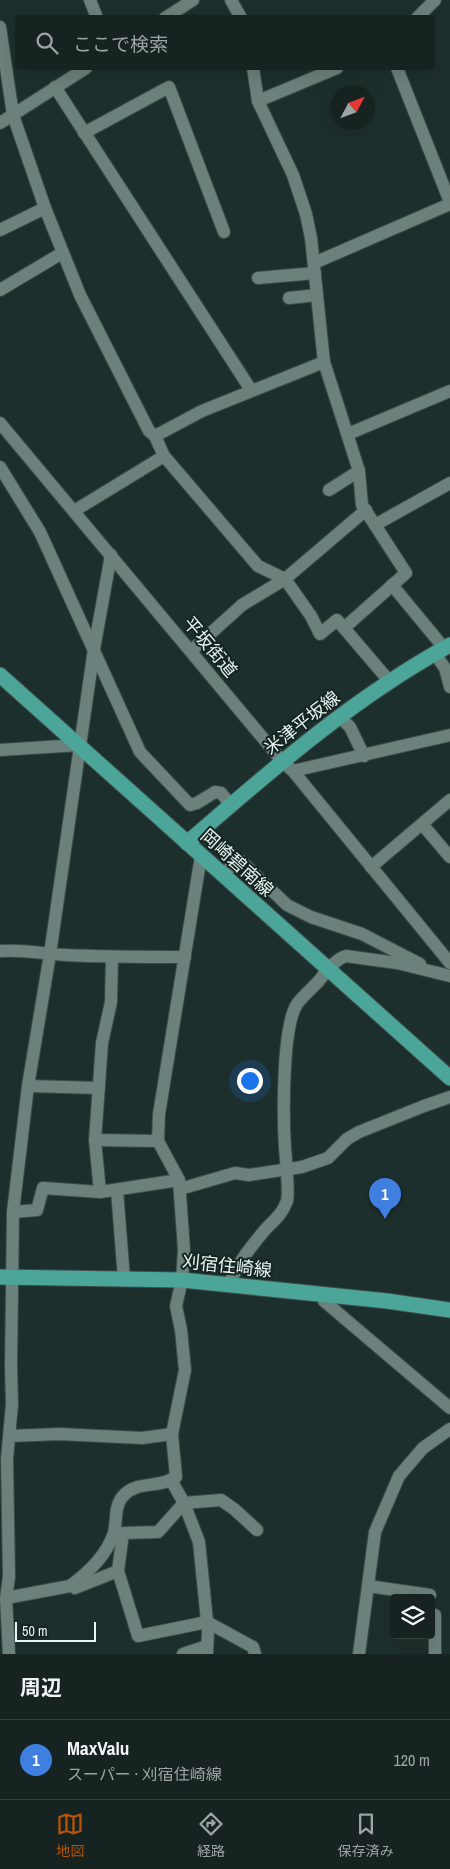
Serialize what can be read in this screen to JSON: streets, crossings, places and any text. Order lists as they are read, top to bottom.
{
  "streets": {
    "main road": ["米津平坂線", "岡崎碧南線", "刈宿住崎線"],
    "street": ["平坂街道"]
  },
  "crossings": [
    ["平坂街道", "米津平坂線"],
    ["米津平坂線", "岡崎碧南線"]
  ],
  "scale_bar": "50 m",
  "north": "top right",
  "page": {
    "search": "ここで検索",
    "pins": "1",
    "scale": "50 m",
    "heading": "周辺",
    "list": [
      {
        "mark": "1",
        "name": "MaxValu",
        "note": "スーパー · 刈宿住崎線",
        "value": "120 m"
      }
    ],
    "nav": ["地図", "経路", "保存済み"]
  }
}
